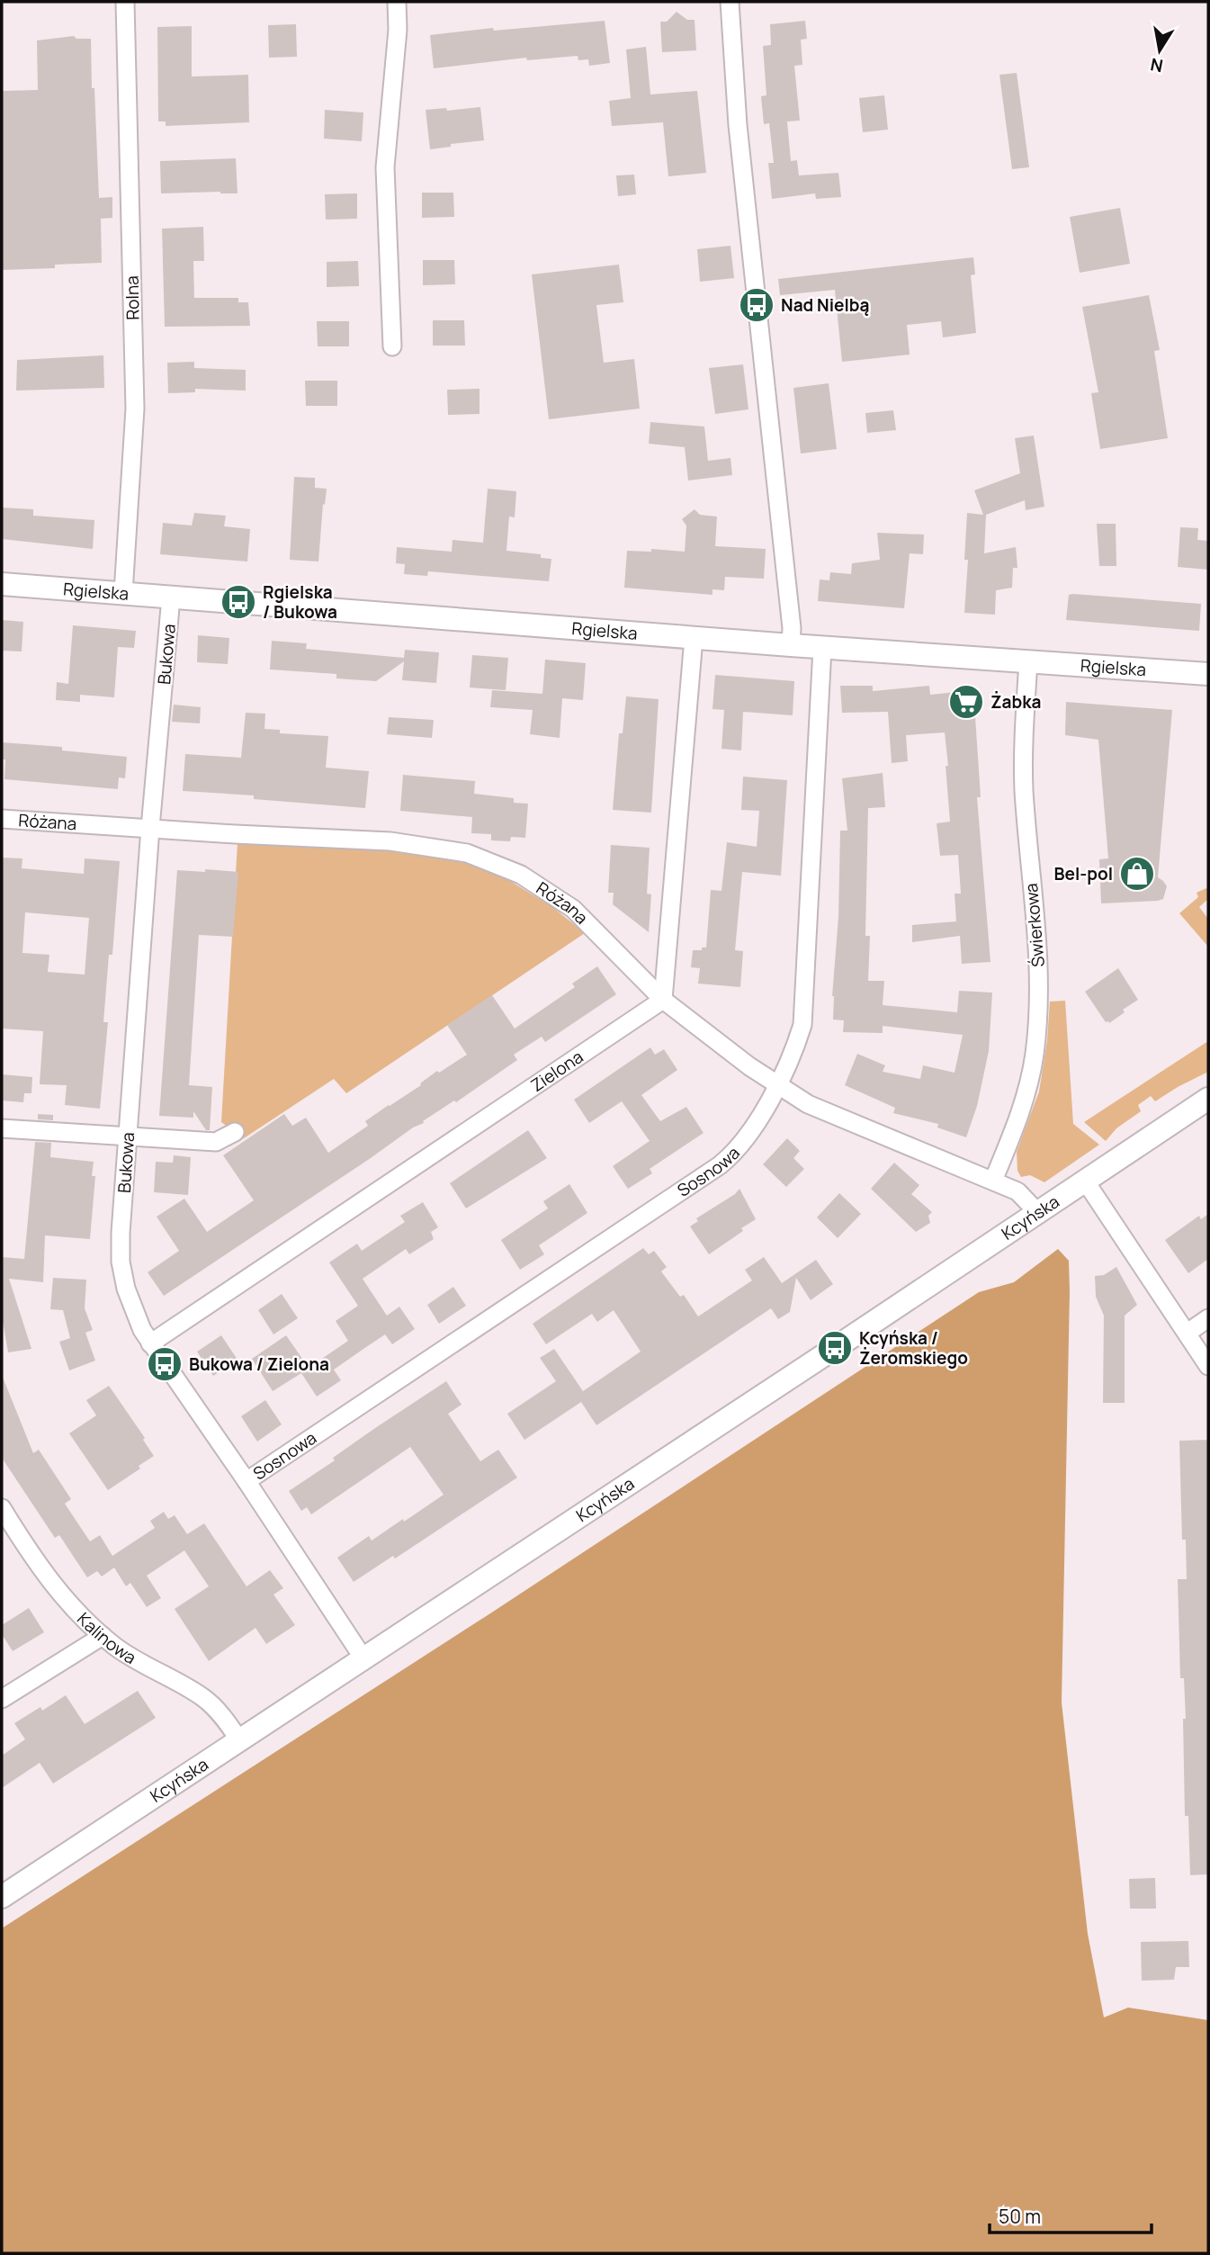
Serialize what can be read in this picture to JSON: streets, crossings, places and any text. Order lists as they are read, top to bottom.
{
  "streets": {
    "street": [
      "Rolna",
      "Rgielska",
      "Bukowa",
      "Różana",
      "Świerkowa",
      "Zielona",
      "Sosnowa",
      "Kcyńska",
      "Kalinowa"
    ]
  },
  "crossings": [
    ["Rolna", "Rgielska"],
    ["Rgielska", "Bukowa"],
    ["Rgielska", "Świerkowa"],
    ["Rgielska", "Sosnowa"],
    ["Bukowa", "Różana"],
    ["Bukowa", "Zielona"],
    ["Bukowa", "Sosnowa"],
    ["Bukowa", "Kcyńska"],
    ["Różana", "Świerkowa"],
    ["Różana", "Zielona"],
    ["Różana", "Sosnowa"],
    ["Różana", "Kcyńska"],
    ["Kcyńska", "Kalinowa"]
  ],
  "places": {
    "bus stop": [
      "Nad Nielbą",
      "Rgielska / Bukowa",
      "Kcyńska / Żeromskiego",
      "Bukowa / Zielona"
    ],
    "supermarket": ["Żabka"],
    "shop": ["Bel-pol"]
  },
  "scale_bar": "50 m",
  "north": "bottom"
}
